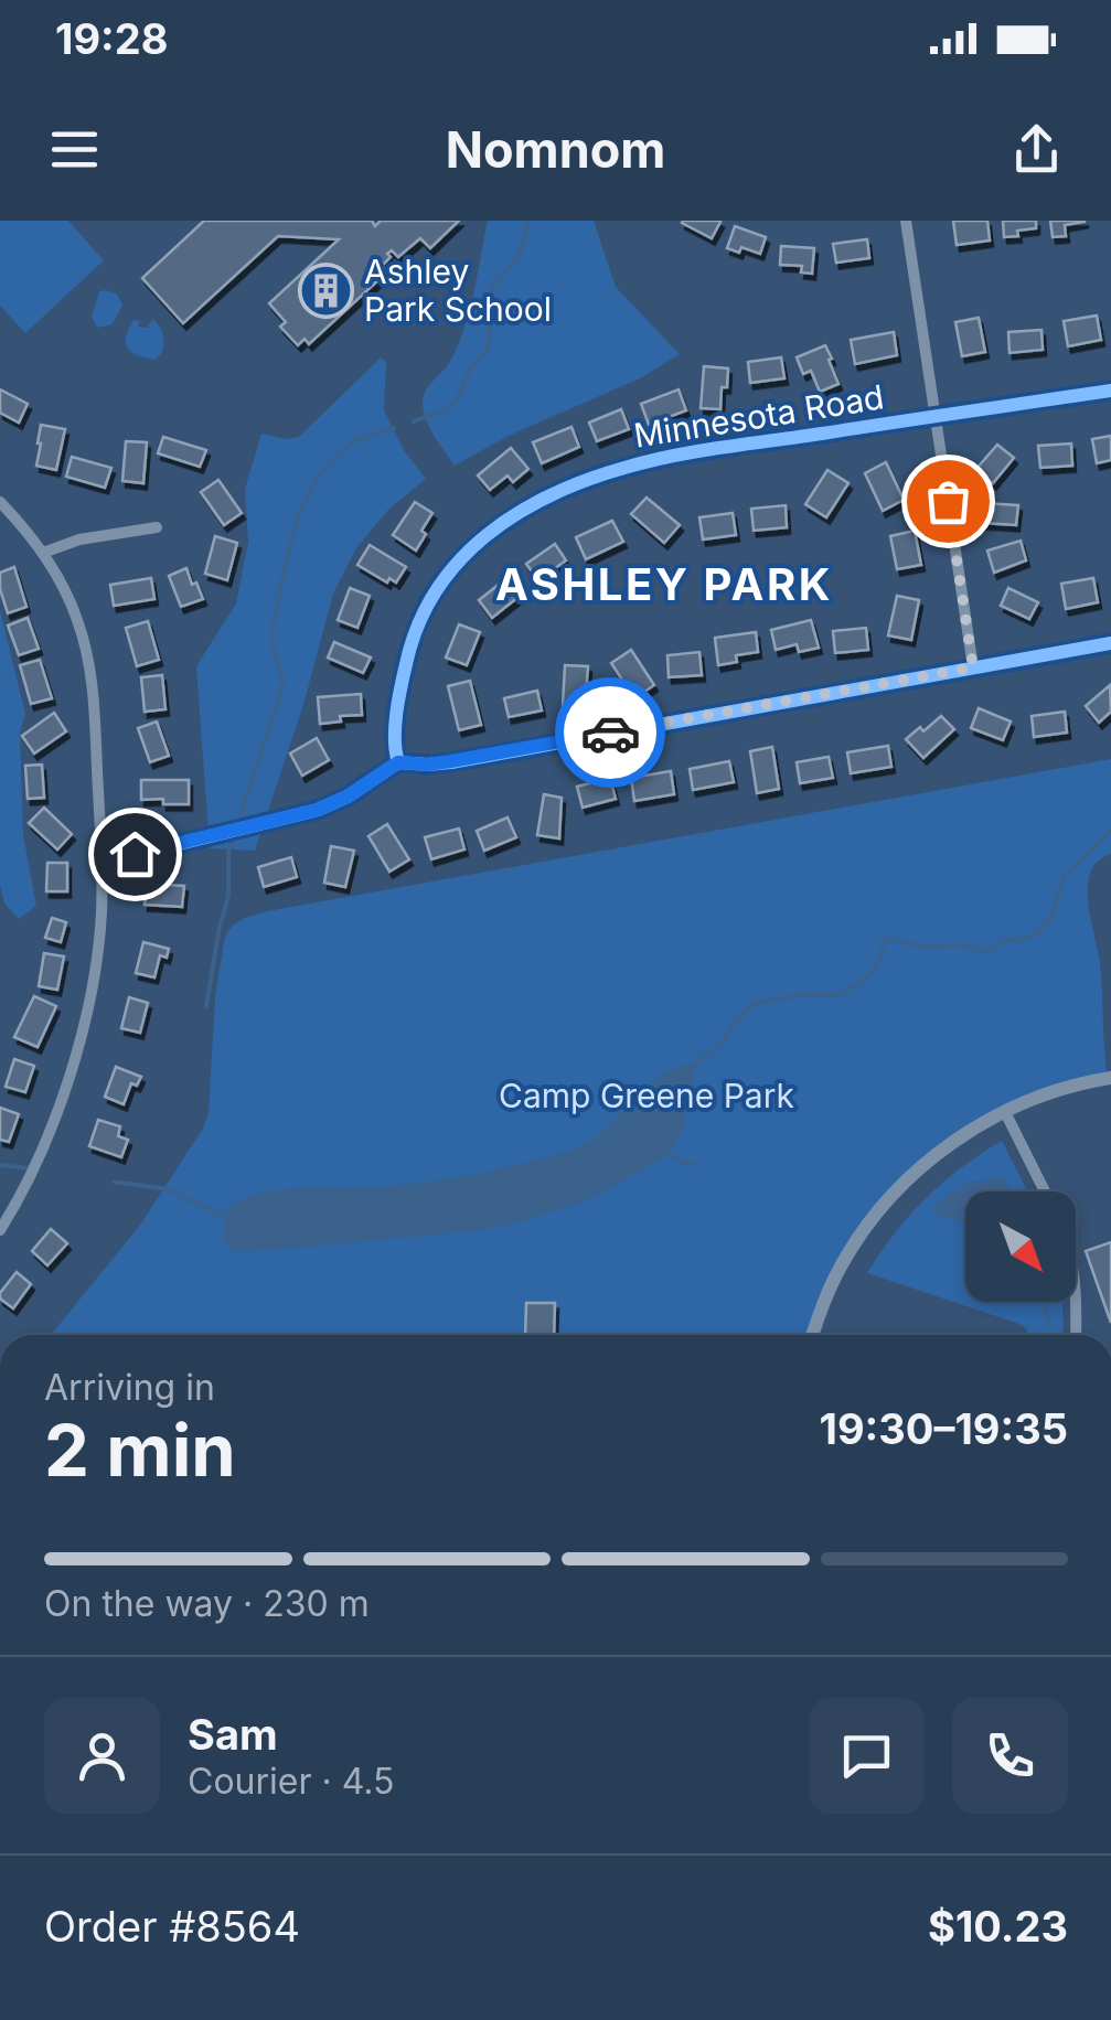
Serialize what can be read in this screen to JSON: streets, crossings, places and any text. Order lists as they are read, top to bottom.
{
  "streets": {
    "street": ["Minnesota Road"]
  },
  "districts": ["ASHLEY PARK"],
  "parks": ["Camp Greene Park"],
  "places": {
    "building": ["Ashley Park School"]
  },
  "north": "bottom right",
  "page": {
    "status": "19:28",
    "header": "Nomnom",
    "heading": ["2 min", "Arriving in", "19:30–19:35"],
    "panel": [
      "Sam",
      "Courier · 4.5",
      "Order #8564",
      "$10.23"
    ],
    "bar": "On the way · 230 m"
  }
}
